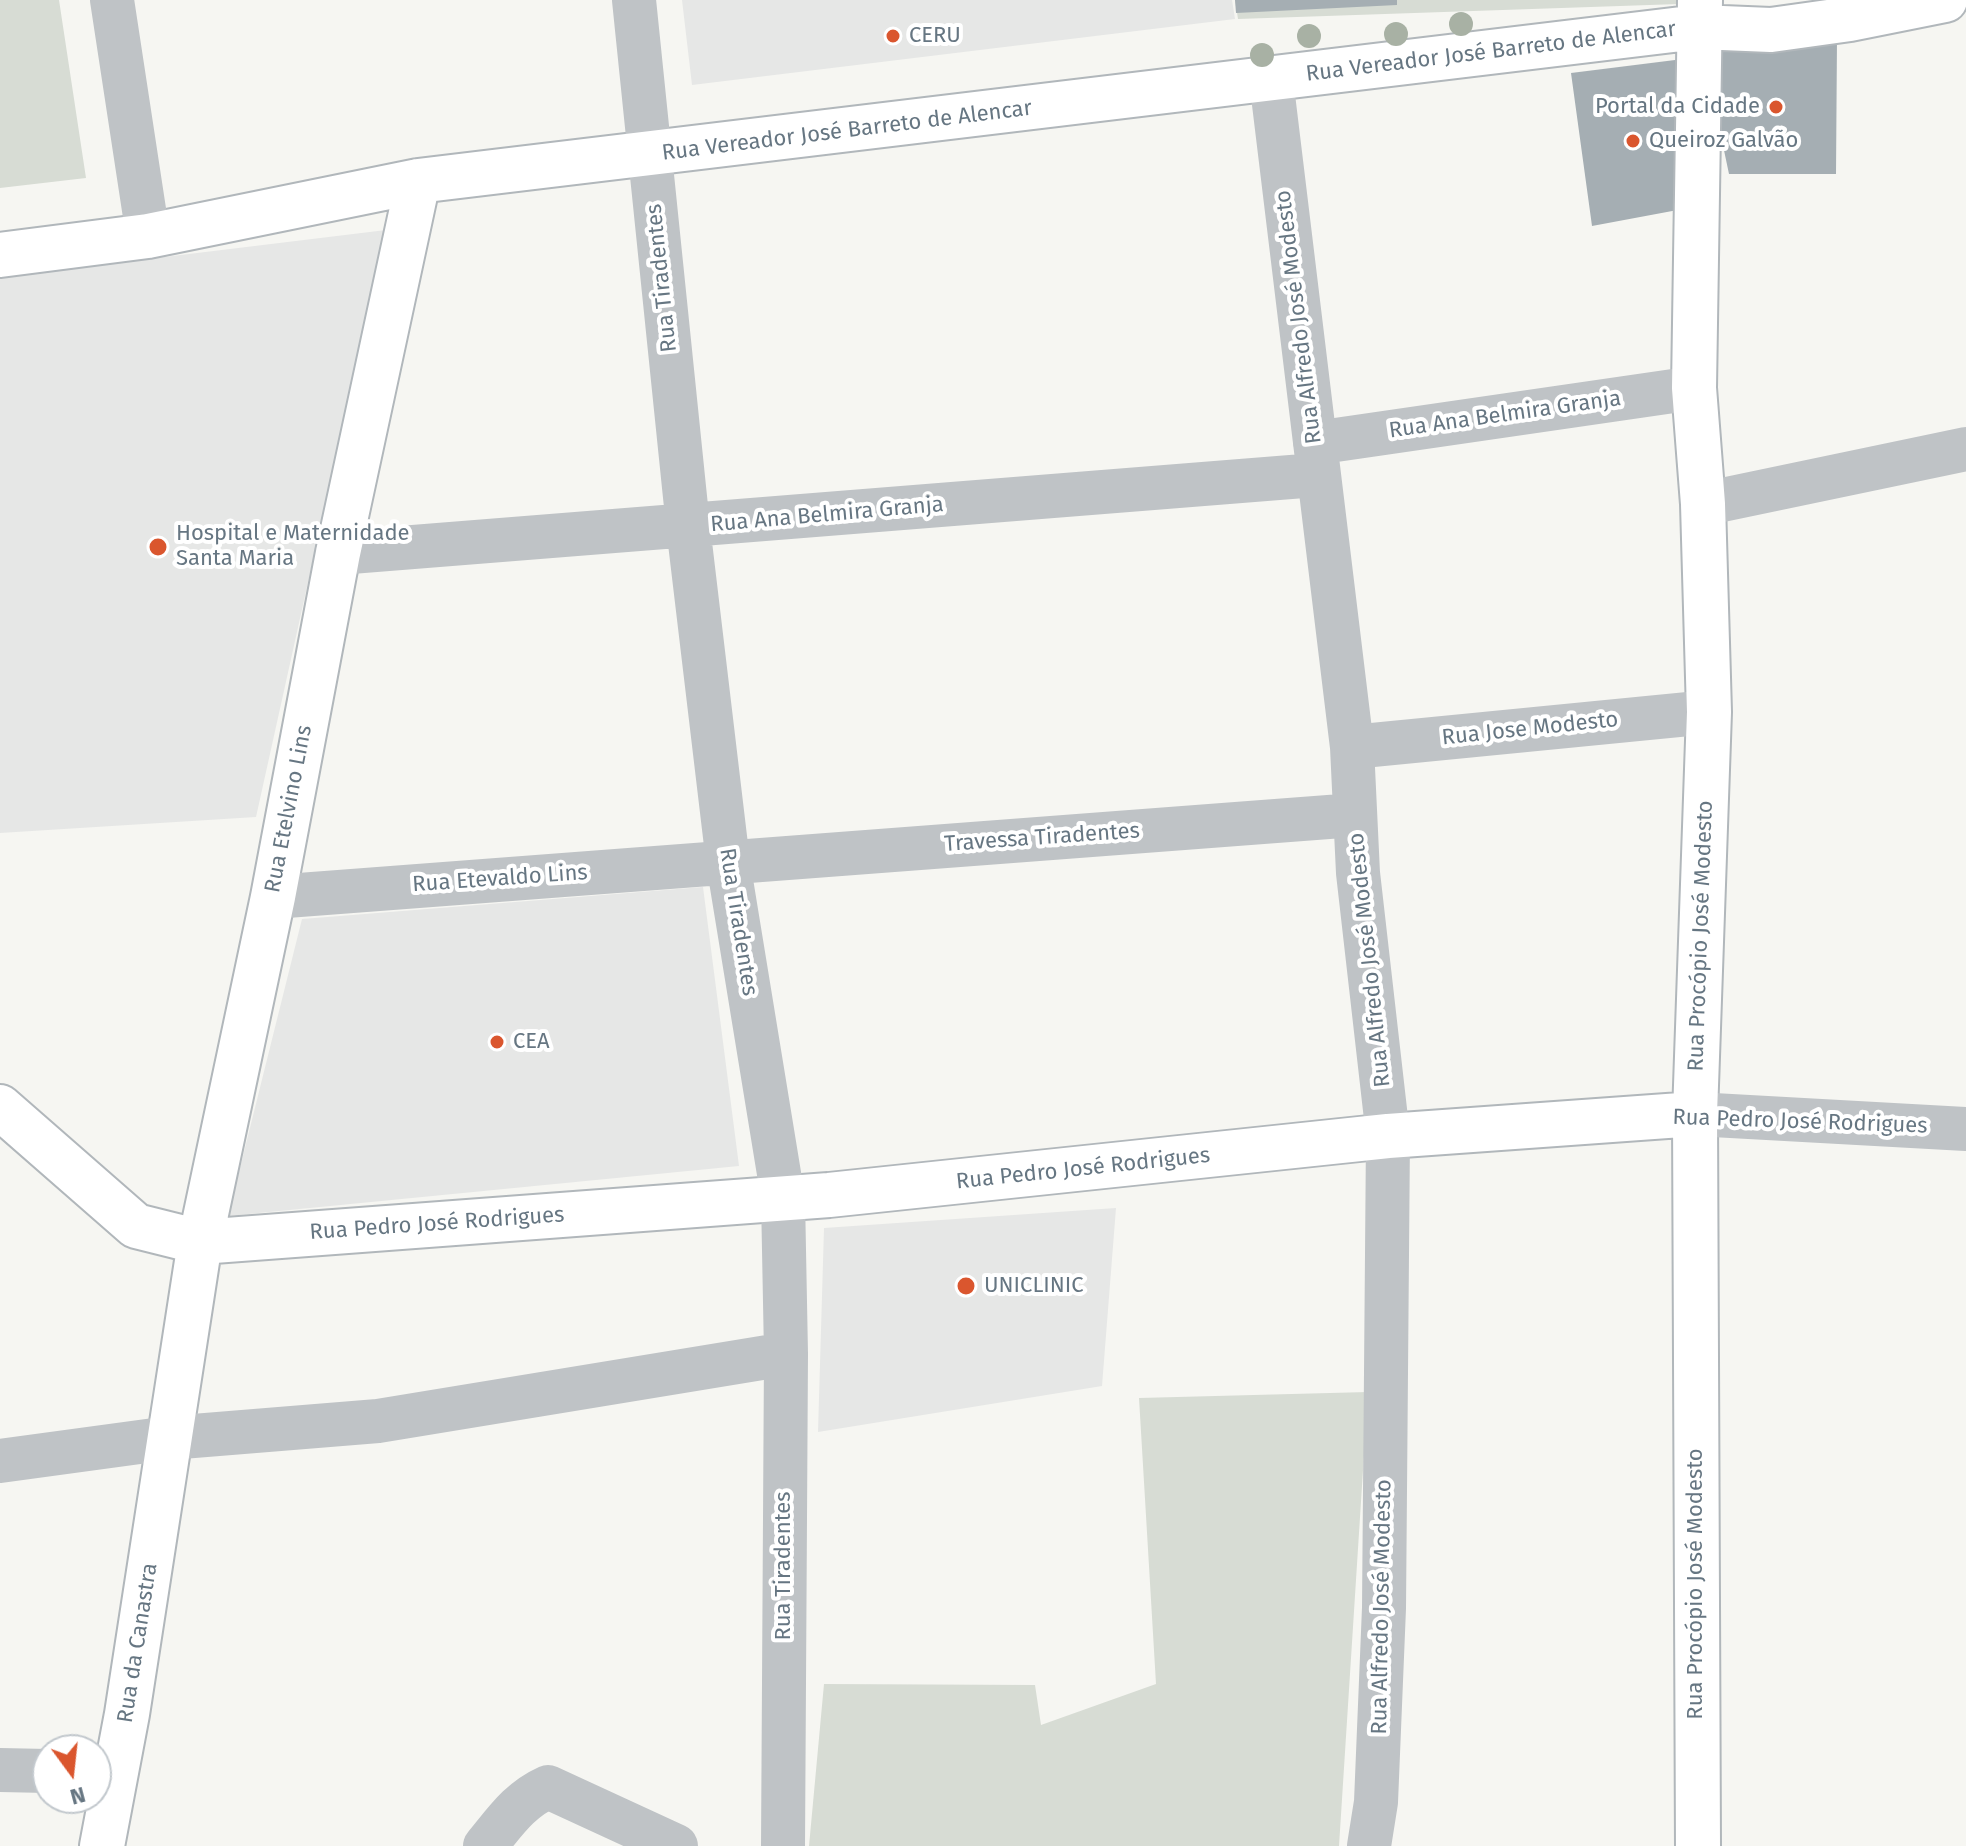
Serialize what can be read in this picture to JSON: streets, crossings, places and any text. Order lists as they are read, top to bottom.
{
  "streets": {
    "main road": [
      "Rua Vereador José Barreto de Alencar",
      "Rua Etelvino Lins",
      "Rua Procópio José Modesto",
      "Rua Pedro José Rodrigues",
      "Rua da Canastra"
    ],
    "street": [
      "Rua Tiradentes",
      "Rua Alfredo José Modesto",
      "Rua Ana Belmira Granja",
      "Rua Jose Modesto",
      "Travessa Tiradentes",
      "Rua Etevaldo Lins"
    ]
  },
  "crossings": [
    ["Rua Vereador José Barreto de Alencar", "Rua Tiradentes"],
    ["Rua Vereador José Barreto de Alencar", "Rua Alfredo José Modesto"],
    ["Rua Vereador José Barreto de Alencar", "Rua Etelvino Lins"],
    ["Rua Vereador José Barreto de Alencar", "Rua Procópio José Modesto"],
    ["Rua Tiradentes", "Rua Ana Belmira Granja"],
    ["Rua Tiradentes", "Travessa Tiradentes"],
    ["Rua Tiradentes", "Rua Etevaldo Lins"],
    ["Rua Tiradentes", "Rua Pedro José Rodrigues"],
    ["Rua Alfredo José Modesto", "Rua Ana Belmira Granja"],
    ["Rua Alfredo José Modesto", "Rua Jose Modesto"],
    ["Rua Alfredo José Modesto", "Travessa Tiradentes"],
    ["Rua Alfredo José Modesto", "Rua Pedro José Rodrigues"],
    ["Rua Ana Belmira Granja", "Rua Etelvino Lins"],
    ["Rua Ana Belmira Granja", "Rua Procópio José Modesto"],
    ["Rua Jose Modesto", "Rua Procópio José Modesto"],
    ["Rua Etelvino Lins", "Rua Etevaldo Lins"],
    ["Rua Etelvino Lins", "Rua Pedro José Rodrigues"],
    ["Rua Etelvino Lins", "Rua da Canastra"],
    ["Travessa Tiradentes", "Rua Etevaldo Lins"],
    ["Rua Procópio José Modesto", "Rua Pedro José Rodrigues"]
  ],
  "places": [
    "CERU",
    "Portal da Cidade",
    "Queiroz Galvão",
    "Hospital e Maternidade Santa Maria",
    "CEA",
    "UNICLINIC"
  ],
  "north": "bottom"
}
